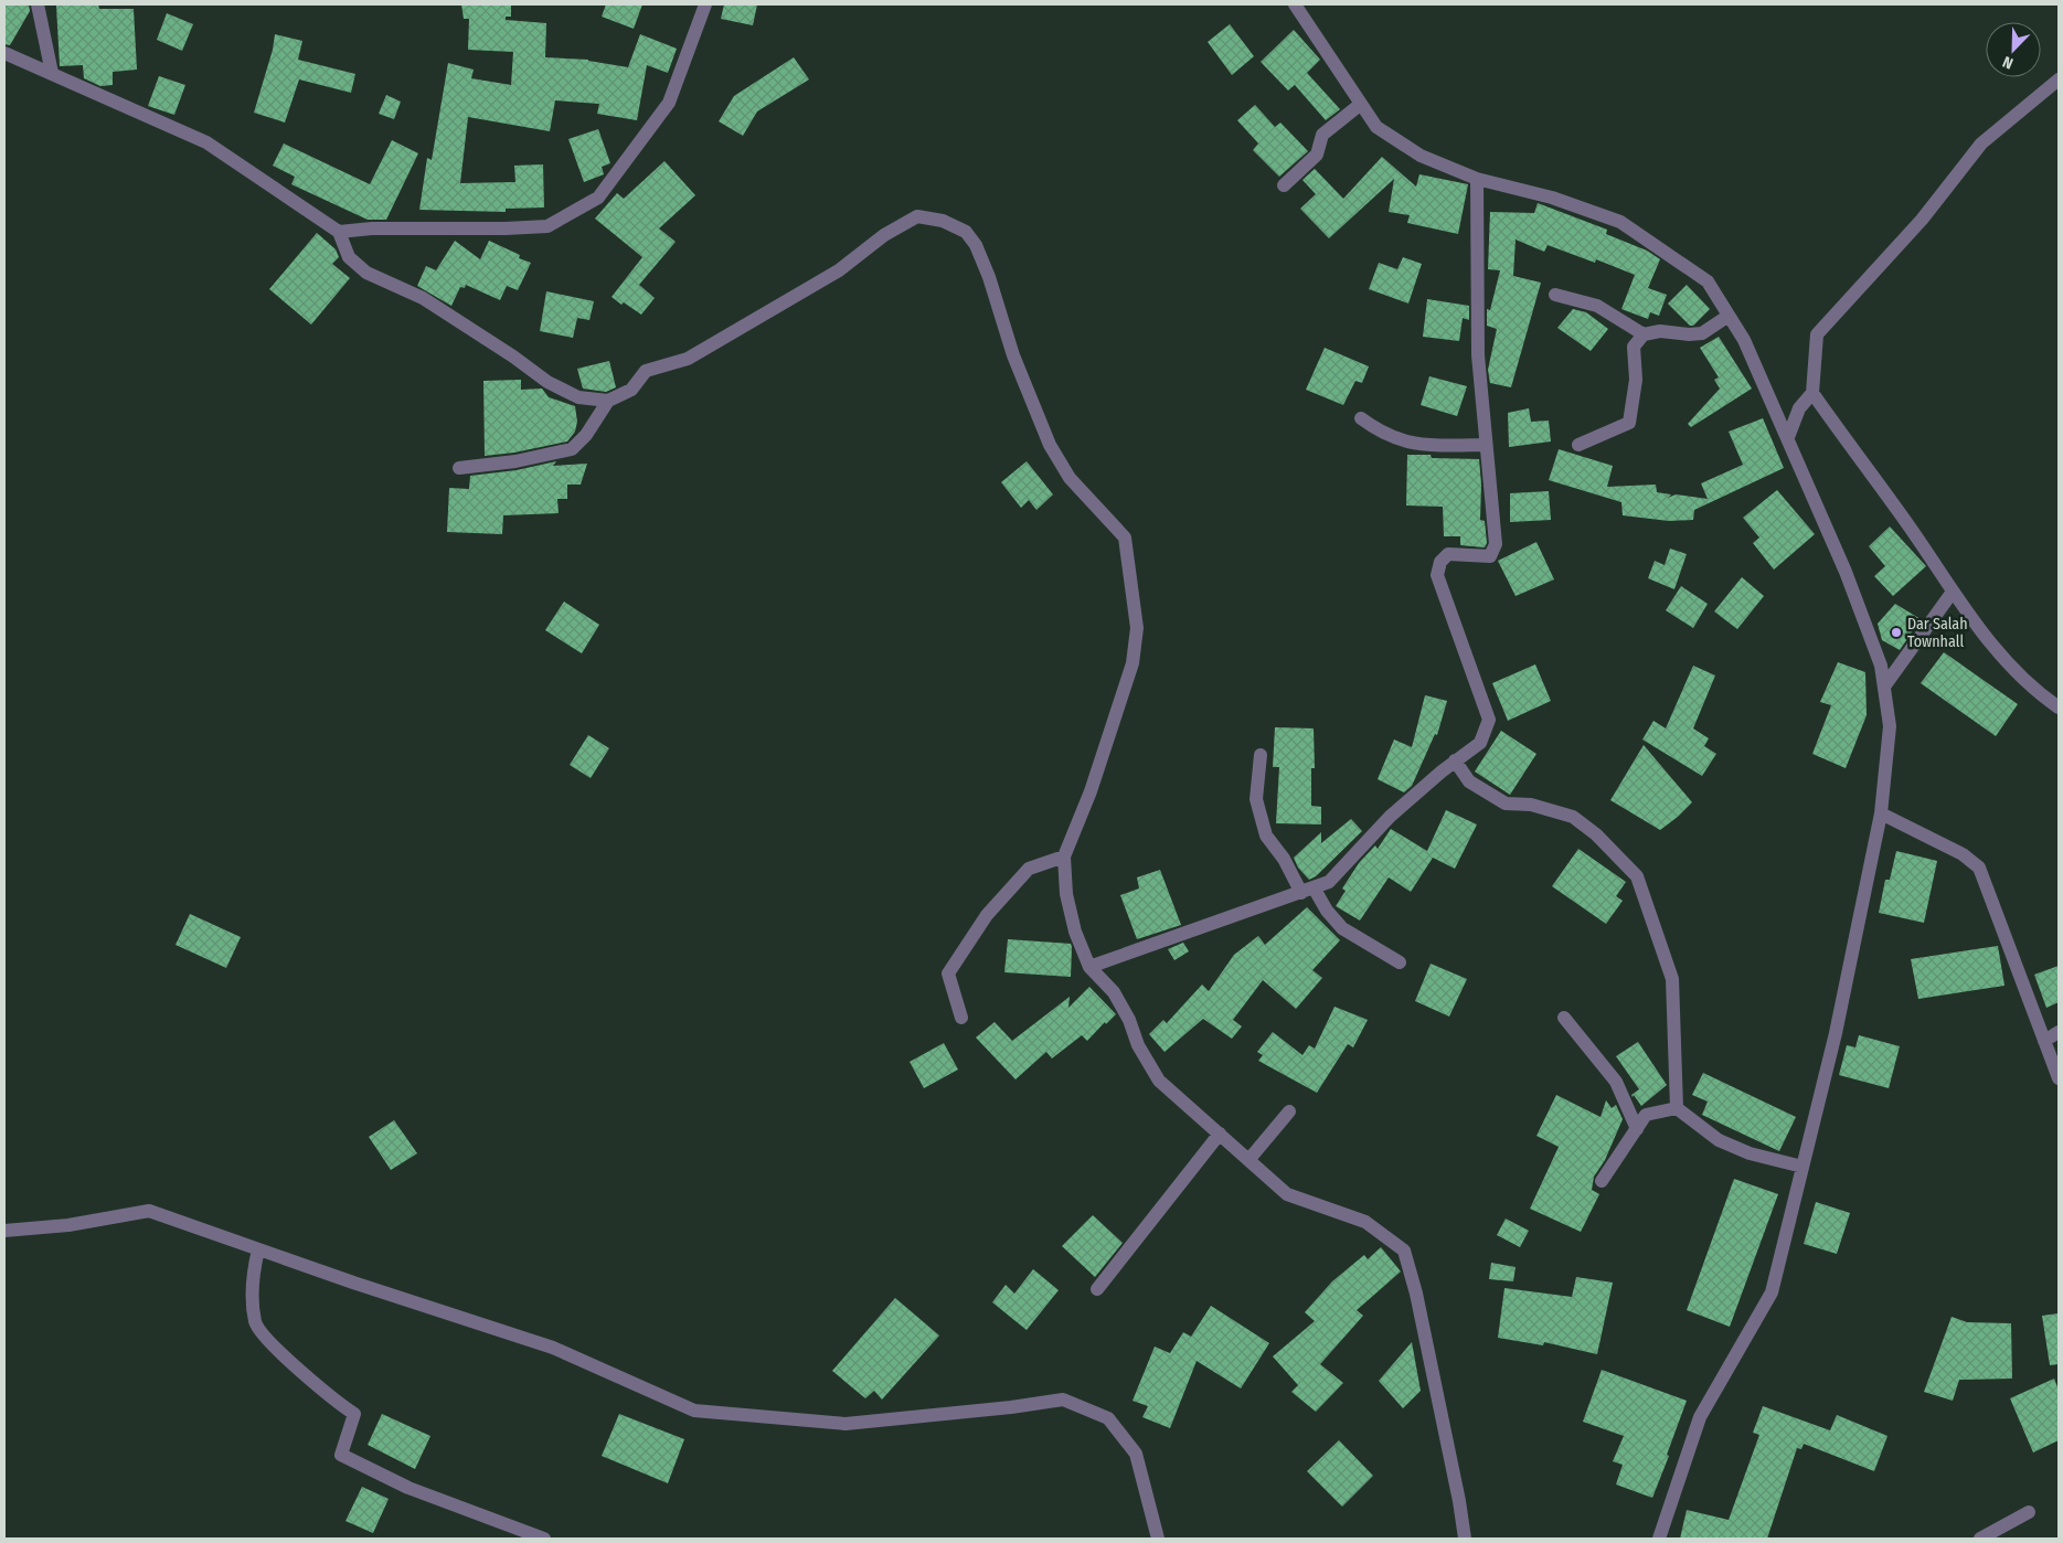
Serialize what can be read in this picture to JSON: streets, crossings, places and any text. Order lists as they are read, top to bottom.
{
  "places": ["Dar Salah Townhall"],
  "north": "bottom left"
}
